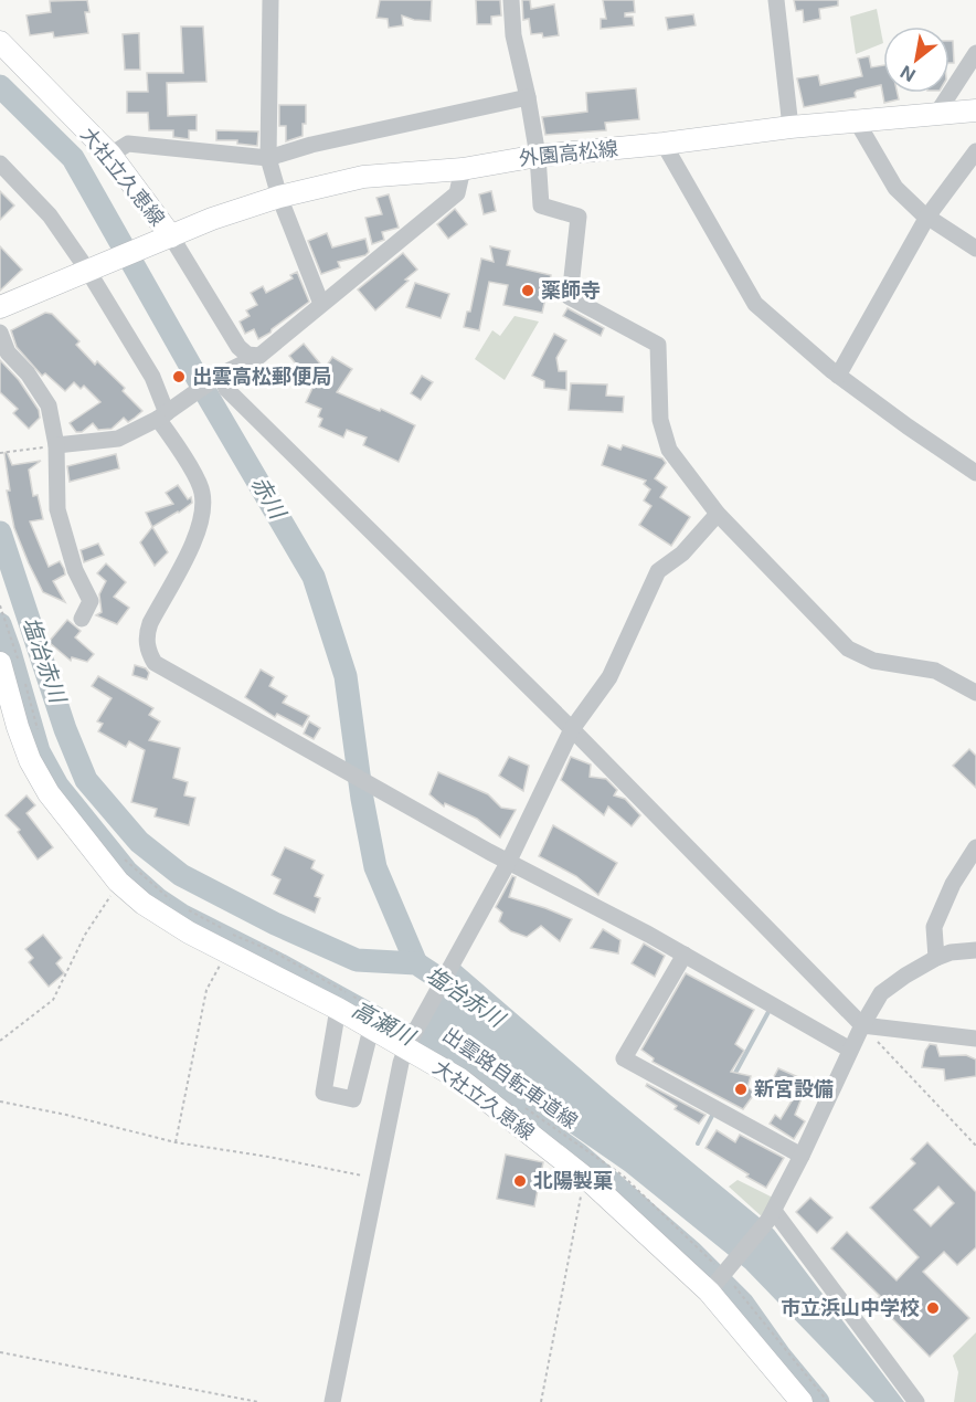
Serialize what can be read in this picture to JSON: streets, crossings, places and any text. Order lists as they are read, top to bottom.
{
  "streets": {
    "main road": ["外園高松線", "大社立久恵線"],
    "path": ["出雲路自転車道線"]
  },
  "crossings": [
    ["外園高松線", "大社立久恵線"],
    ["大社立久恵線", "出雲路自転車道線"]
  ],
  "water": ["赤川", "塩冶赤川", "高瀬川"],
  "places": [
    "薬師寺",
    "出雲高松郵便局",
    "新宮設備",
    "北陽製菓",
    "市立浜山中学校"
  ],
  "north": "bottom left"
}
